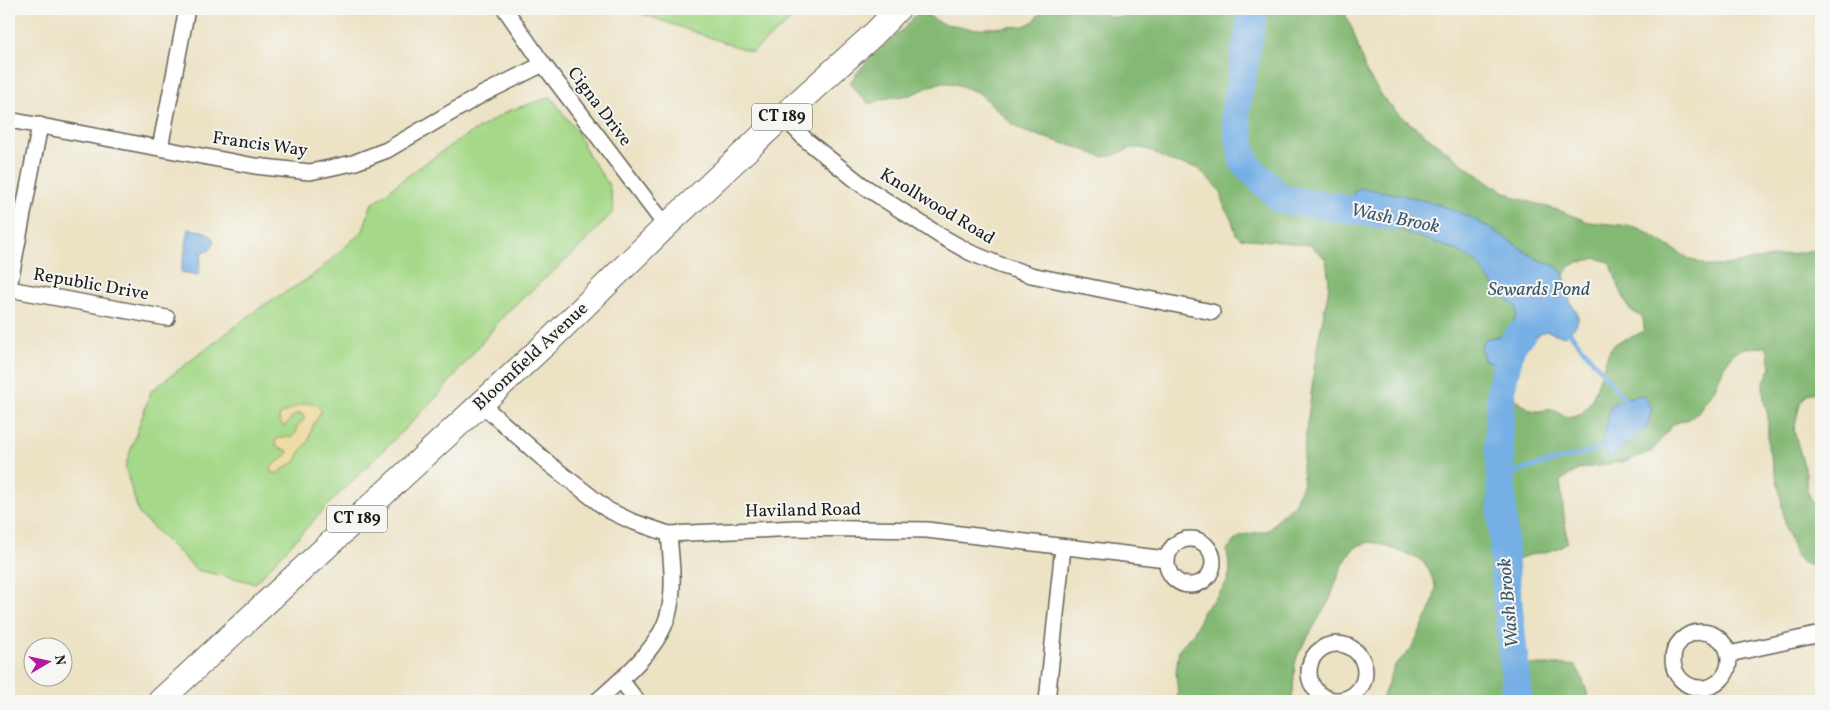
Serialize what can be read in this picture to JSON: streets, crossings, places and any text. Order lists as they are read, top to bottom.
{
  "streets": {
    "main road": ["CT 189", "Bloomfield Avenue"],
    "street": [
      "Cigna Drive",
      "Francis Way",
      "Knollwood Road",
      "Republic Drive",
      "Haviland Road"
    ]
  },
  "crossings": [
    ["Cigna Drive", "Francis Way"],
    ["Cigna Drive", "Bloomfield Avenue"],
    ["Knollwood Road", "Bloomfield Avenue"],
    ["Bloomfield Avenue", "Haviland Road"]
  ],
  "water": ["Wash Brook", "Sewards Pond"],
  "north": "right"
}
